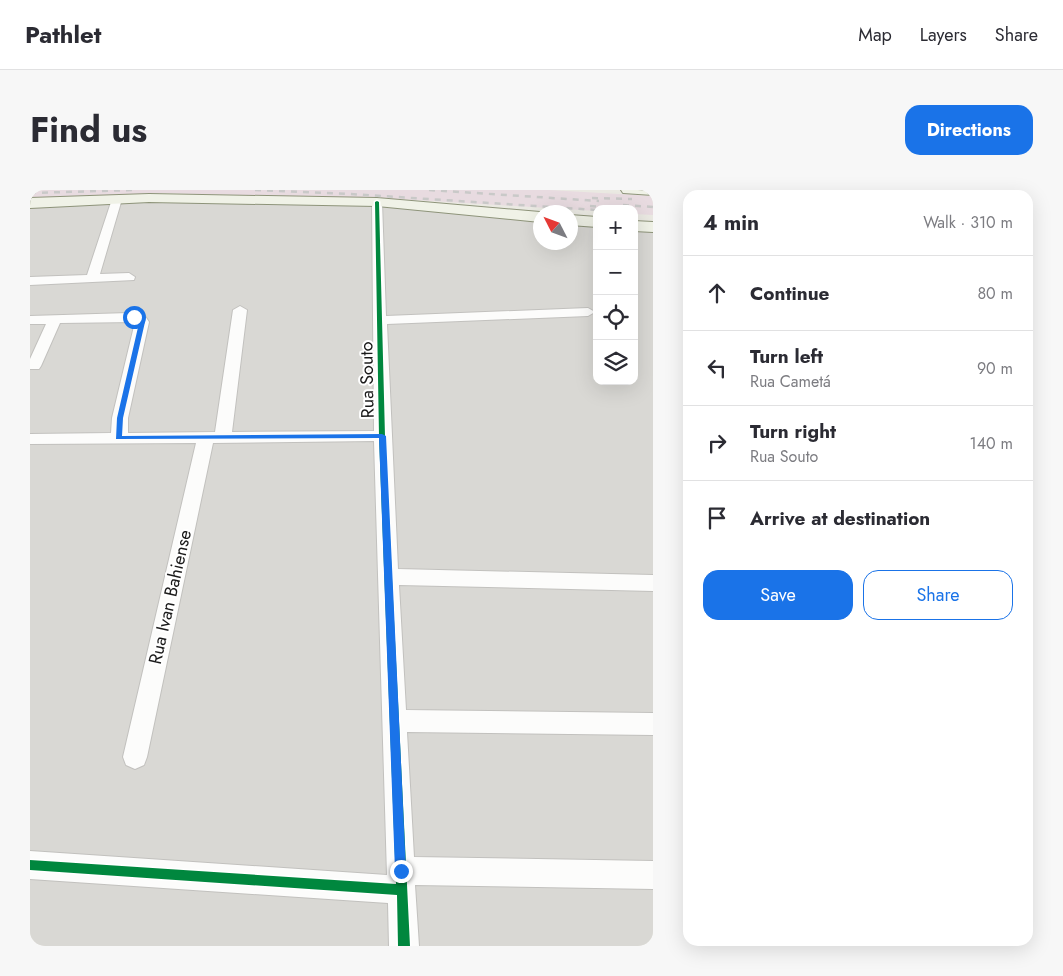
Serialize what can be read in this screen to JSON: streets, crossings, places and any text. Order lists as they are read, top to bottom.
{
  "streets": {
    "street": ["Rua Souto", "Rua Ivan Bahiense"]
  },
  "north": "top left",
  "page": {
    "header": "Pathlet",
    "nav": ["Map", "Layers", "Share"],
    "title": "Find us",
    "buttons": [
      "Directions",
      ["Save", "Share"]
    ],
    "heading": ["4 min", "Walk · 310 m"],
    "map_buttons": ["+", "−"],
    "list": [
      ["Continue", "80 m"],
      ["Turn left", "Rua Cametá", "90 m"],
      ["Turn right", "Rua Souto", "140 m"],
      "Arrive at destination"
    ]
  }
}
